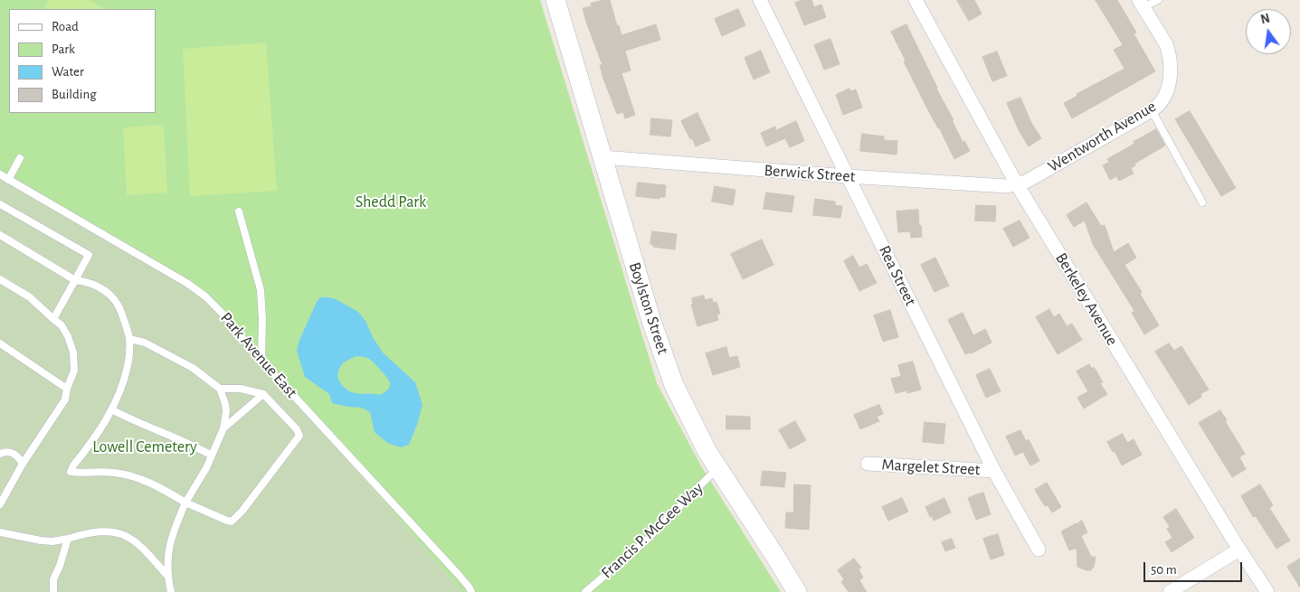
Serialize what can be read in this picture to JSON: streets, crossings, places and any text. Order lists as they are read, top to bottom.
{
  "streets": {
    "main road": ["Boylston Street"],
    "street": [
      "Wentworth Avenue",
      "Berwick Street",
      "Rea Street",
      "Berkeley Avenue",
      "Margelet Street"
    ],
    "lane": ["Park Avenue East", "Francis P. McGee Way"]
  },
  "crossings": [
    ["Wentworth Avenue", "Berwick Street"],
    ["Wentworth Avenue", "Berkeley Avenue"],
    ["Berwick Street", "Rea Street"],
    ["Berwick Street", "Berkeley Avenue"],
    ["Berwick Street", "Boylston Street"],
    ["Rea Street", "Margelet Street"],
    ["Boylston Street", "Francis P. McGee Way"]
  ],
  "parks": ["Shedd Park", "Lowell Cemetery"],
  "legend": [
    "Road",
    "Park",
    "Water",
    "Building"
  ],
  "scale_bar": "50 m",
  "north": "top"
}
